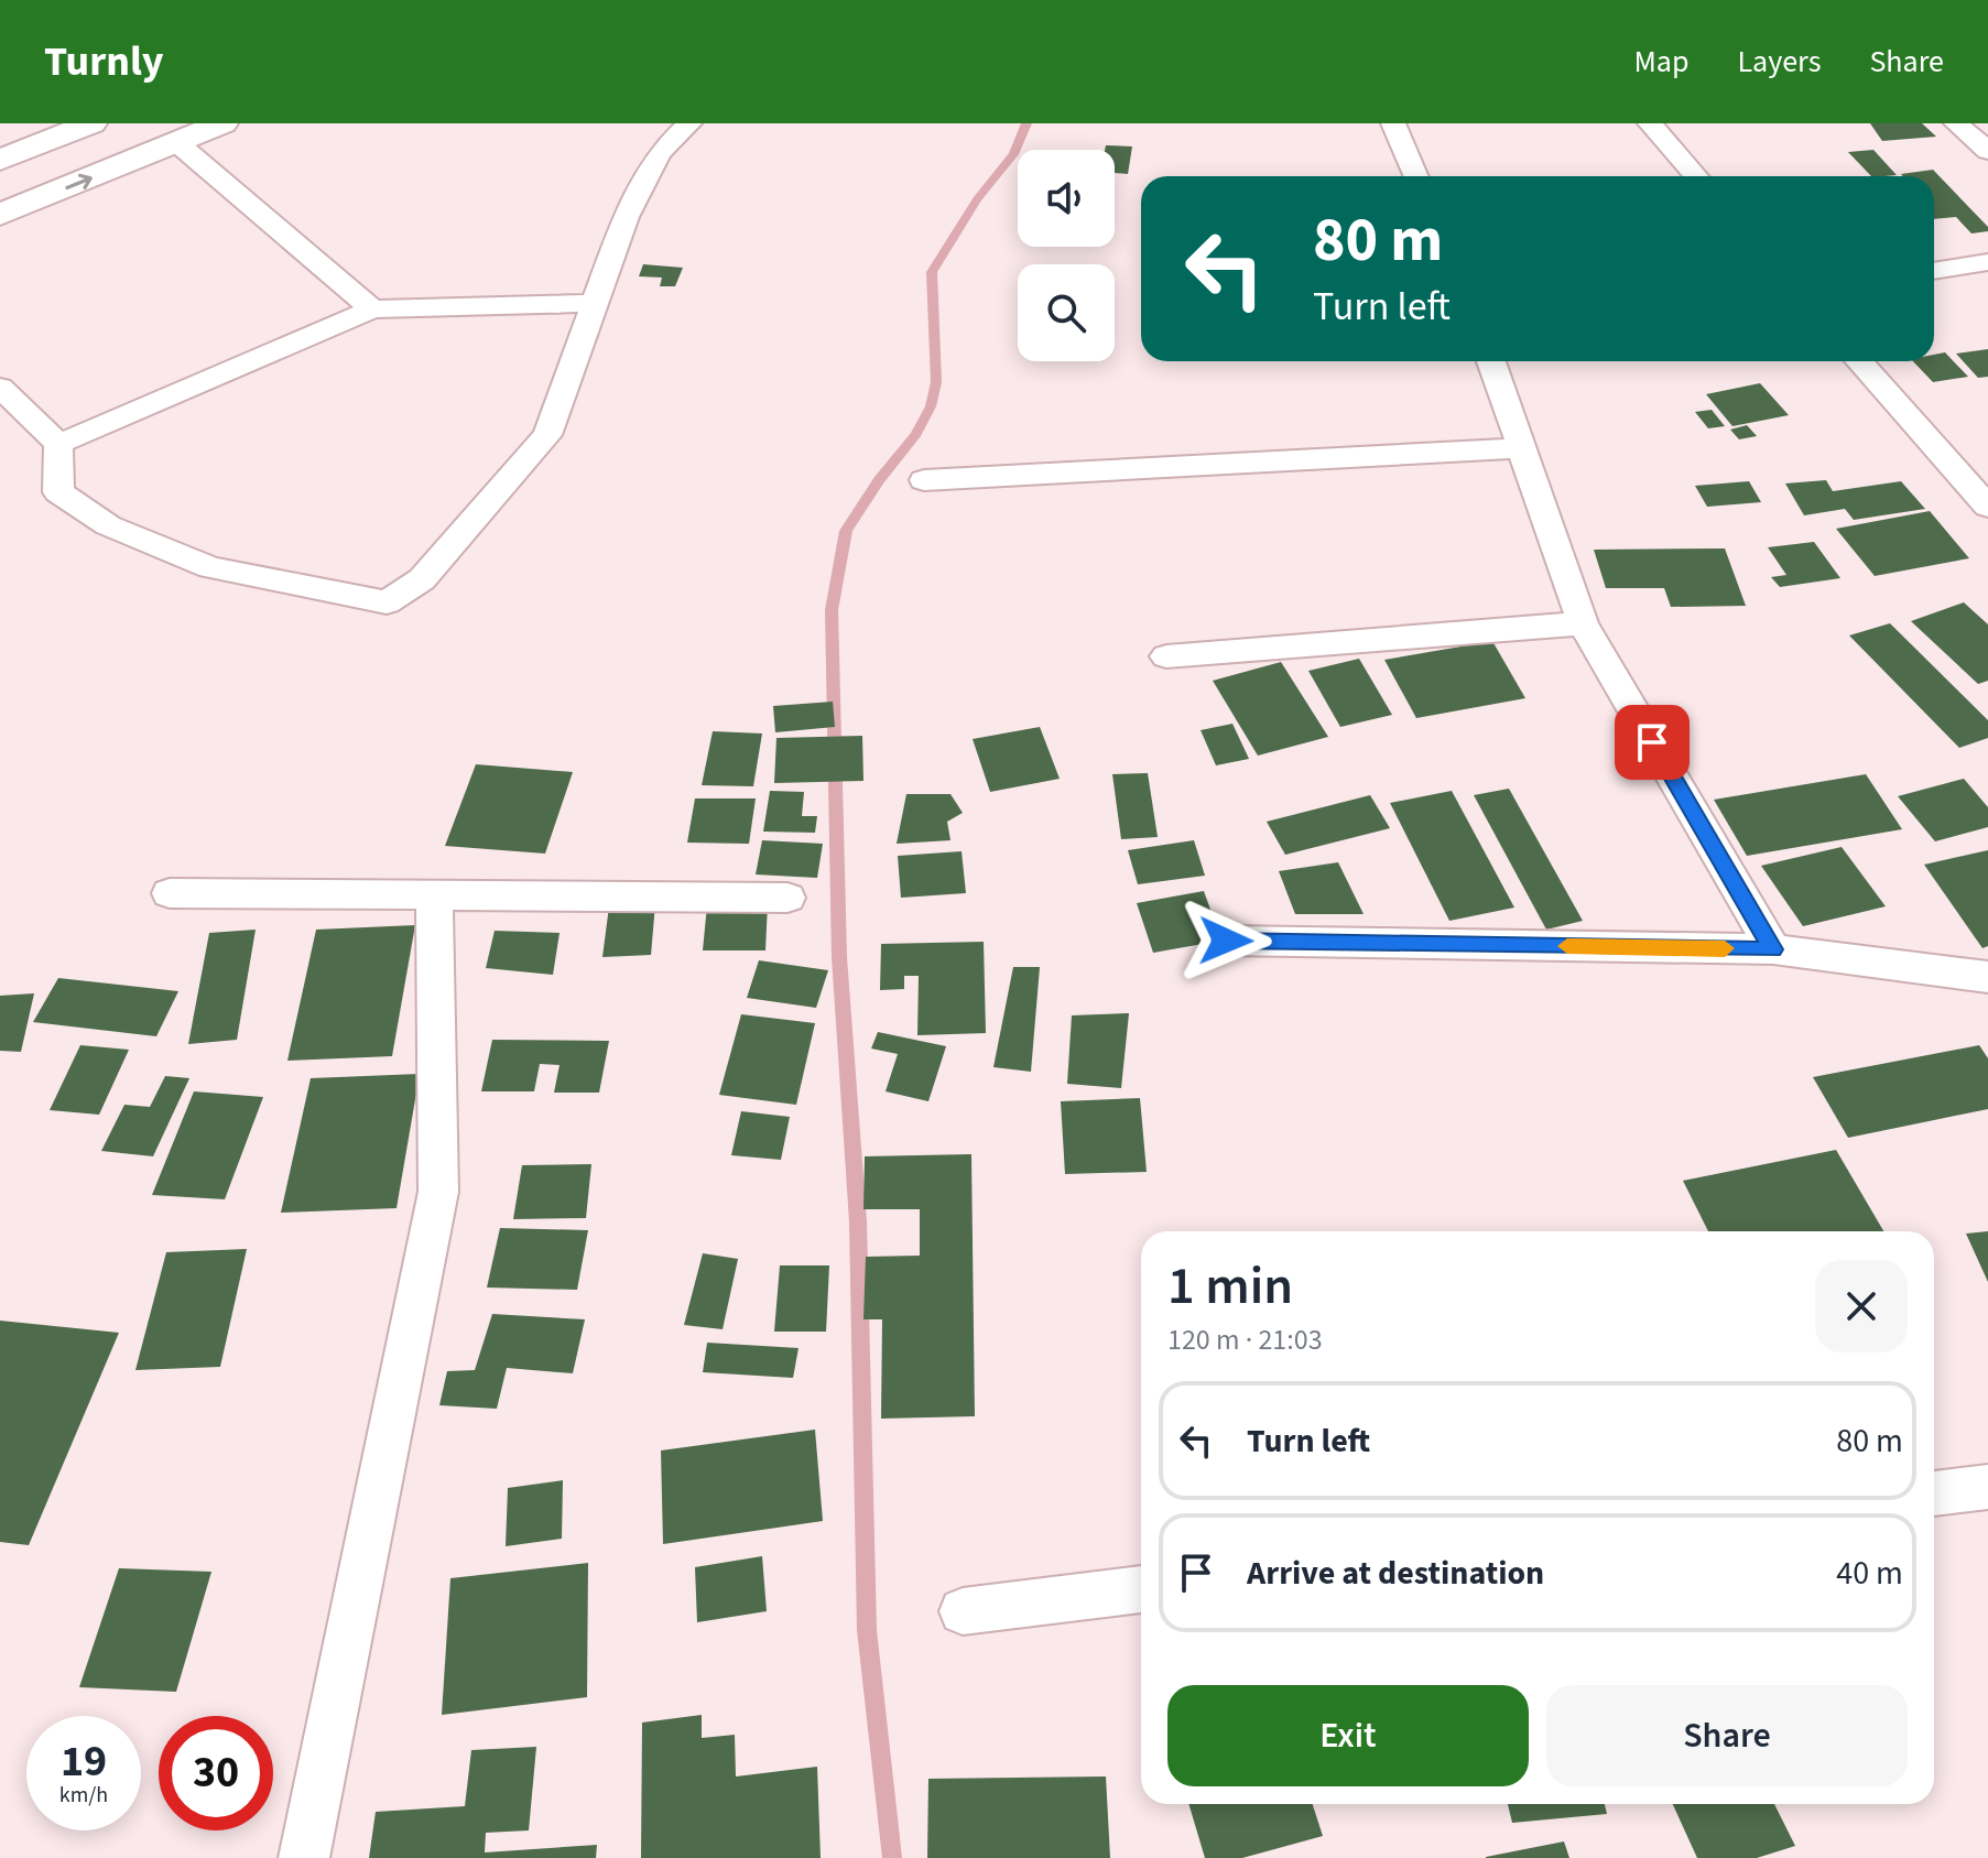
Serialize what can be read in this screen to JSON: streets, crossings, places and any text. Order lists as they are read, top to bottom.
{
  "page": {
    "header": "Turnly",
    "nav": ["Map", "Layers", "Share"],
    "turn": ["80 m", "Turn left"],
    "heading": ["1 min", "120 m · 21:03"],
    "list": [
      {
        "name": "Turn left",
        "value": "80 m"
      },
      {
        "name": "Arrive at destination",
        "value": "40 m"
      }
    ],
    "buttons": ["Exit", "Share"],
    "speed": "19 km/h",
    "limit": "30"
  }
}
